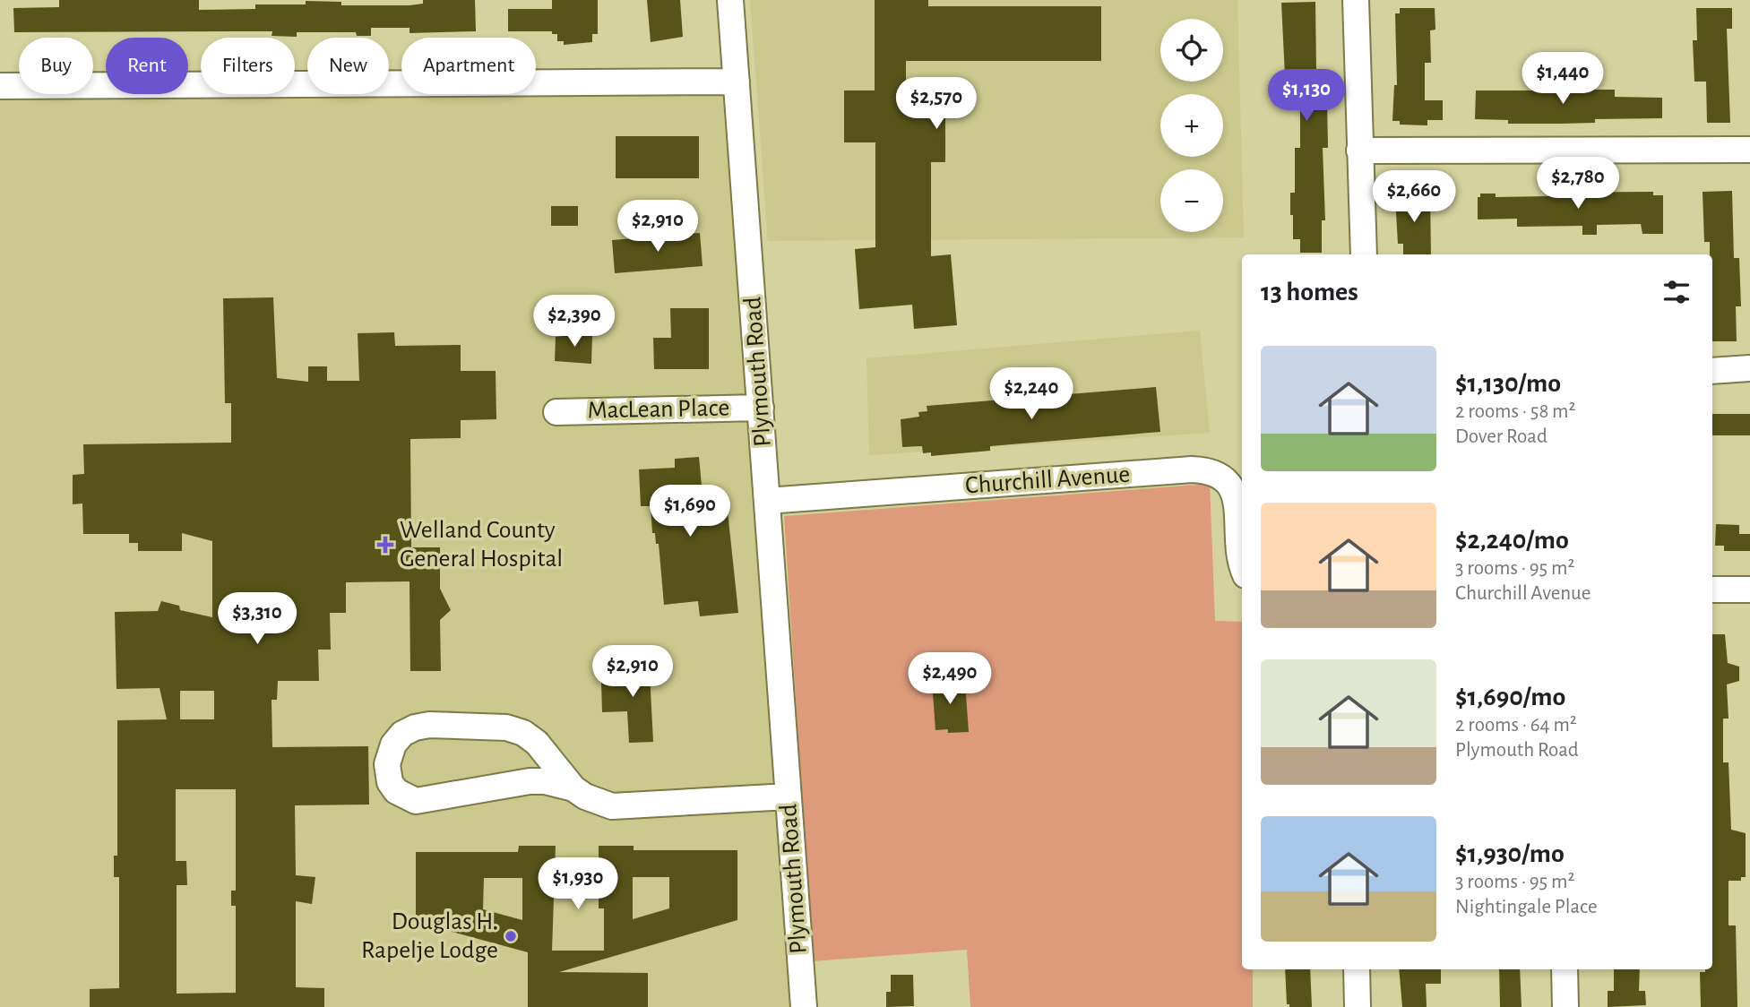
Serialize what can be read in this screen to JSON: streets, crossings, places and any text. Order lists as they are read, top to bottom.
{
  "streets": {
    "street": ["Plymouth Road", "MacLean Place", "Churchill Avenue"]
  },
  "crossings": [
    ["Plymouth Road", "MacLean Place"],
    ["Plymouth Road", "Churchill Avenue"]
  ],
  "places": {
    "health": ["Welland County General Hospital"],
    "other": ["Douglas H. Rapelje Lodge"]
  },
  "page": {
    "map_buttons": ["+", "−"],
    "chip": [
      "Buy",
      "Rent",
      "Filters",
      "New",
      "Apartment"
    ],
    "price": [
      "$1,440",
      "$1,130",
      "$2,570",
      "$2,780",
      "$2,660",
      "$2,910",
      "$2,390",
      "$2,240",
      "$1,690",
      "$3,310",
      "$2,910",
      "$2,490",
      "$1,930"
    ],
    "heading": "13 homes",
    "list": [
      {
        "name": "$1,130/mo",
        "note": "2 rooms · 58 m² · Dover Road"
      },
      {
        "name": "$2,240/mo",
        "note": "3 rooms · 95 m² · Churchill Avenue"
      },
      {
        "name": "$1,690/mo",
        "note": "2 rooms · 64 m² · Plymouth Road"
      },
      {
        "name": "$1,930/mo",
        "note": "3 rooms · 95 m² · Nightingale Place"
      }
    ]
  }
}
